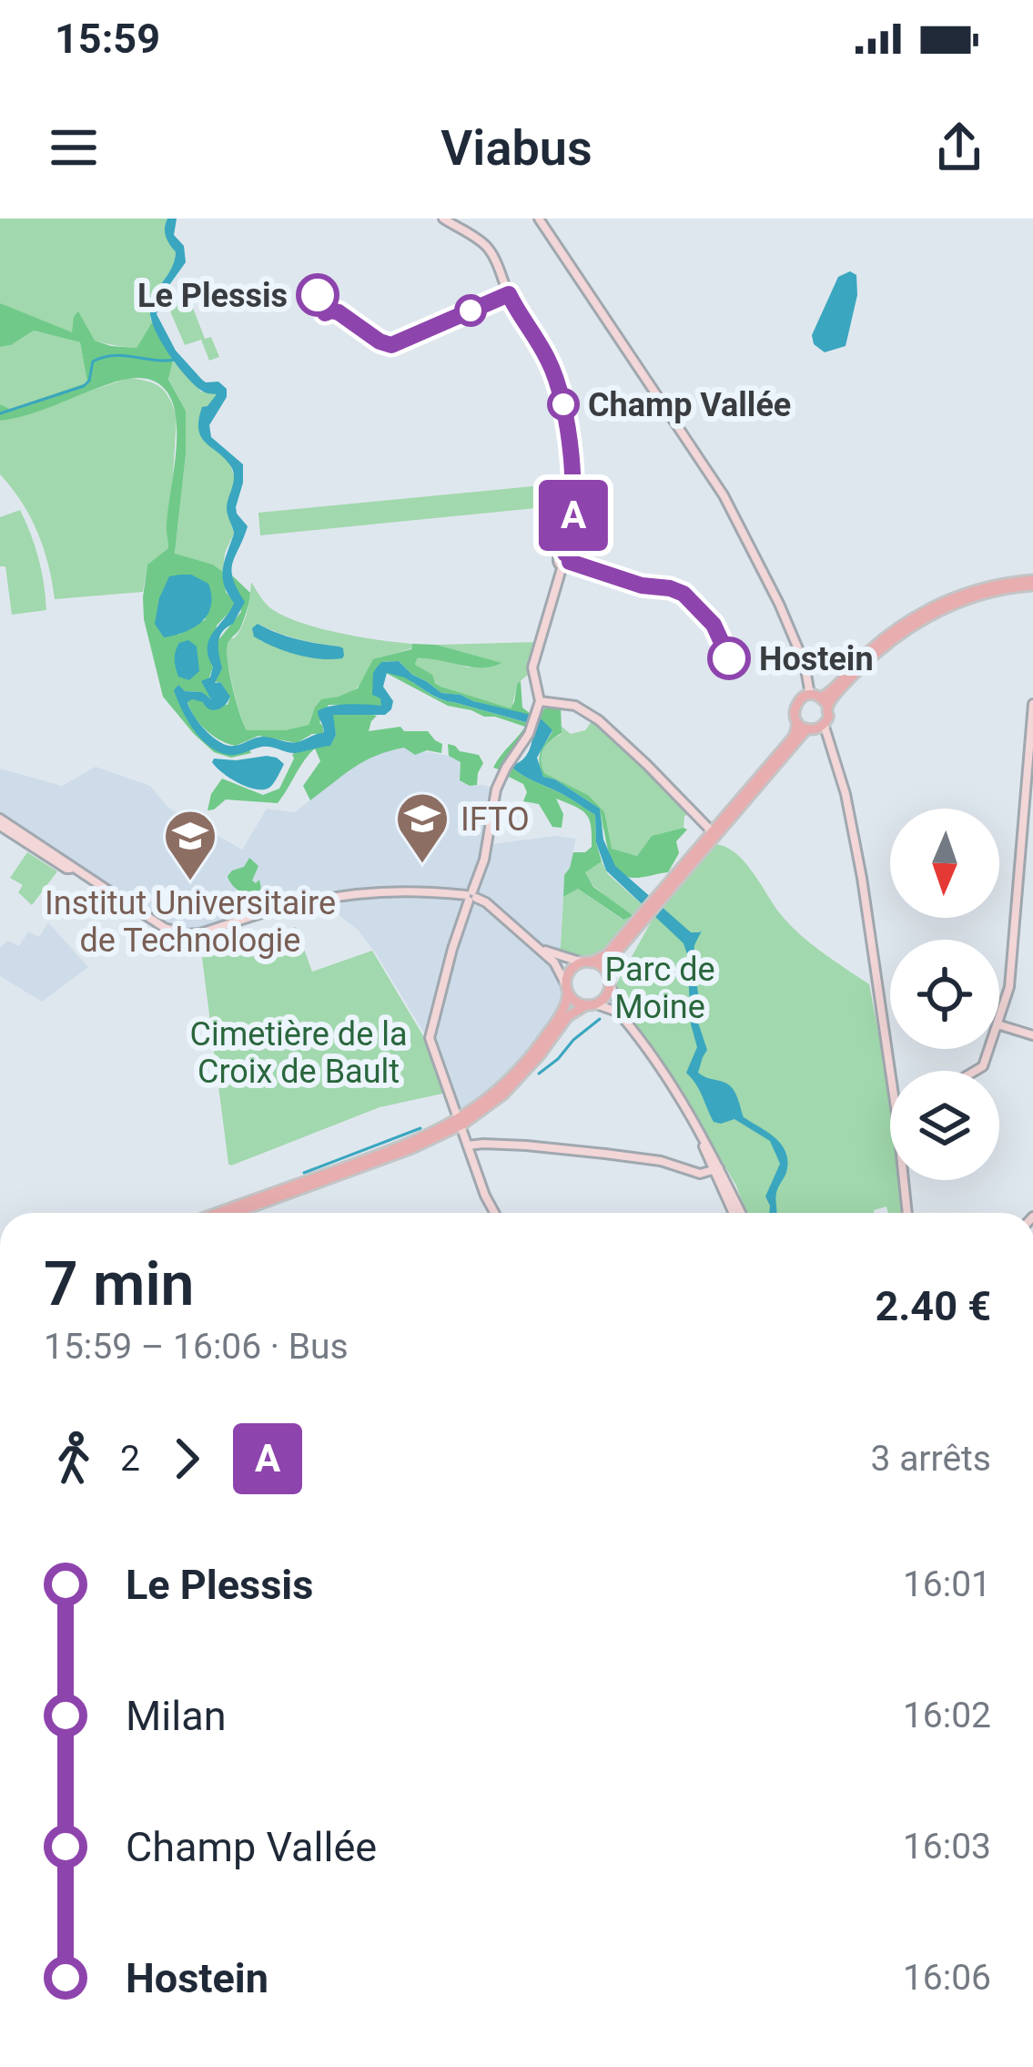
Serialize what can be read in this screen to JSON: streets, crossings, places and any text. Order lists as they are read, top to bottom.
{
  "parks": ["Parc de Moine", "Cimetière de la Croix de Bault"],
  "places": {
    "other": ["Le Plessis", "Champ Vallée", "Hostein"],
    "school or university": ["IFTO", "Institut Universitaire de Technologie"]
  },
  "lines": ["bus line A"],
  "north": "bottom",
  "page": {
    "status": "15:59",
    "header": "Viabus",
    "on_map": "A",
    "heading": ["7 min", "15:59 – 16:06 · Bus", "2.40 €"],
    "legs": ["2", "A", "3 arrêts"],
    "list": [
      {
        "name": "Le Plessis",
        "value": "16:01"
      },
      {
        "name": "Milan",
        "value": "16:02"
      },
      {
        "name": "Champ Vallée",
        "value": "16:03"
      },
      {
        "name": "Hostein",
        "value": "16:06"
      }
    ]
  }
}
